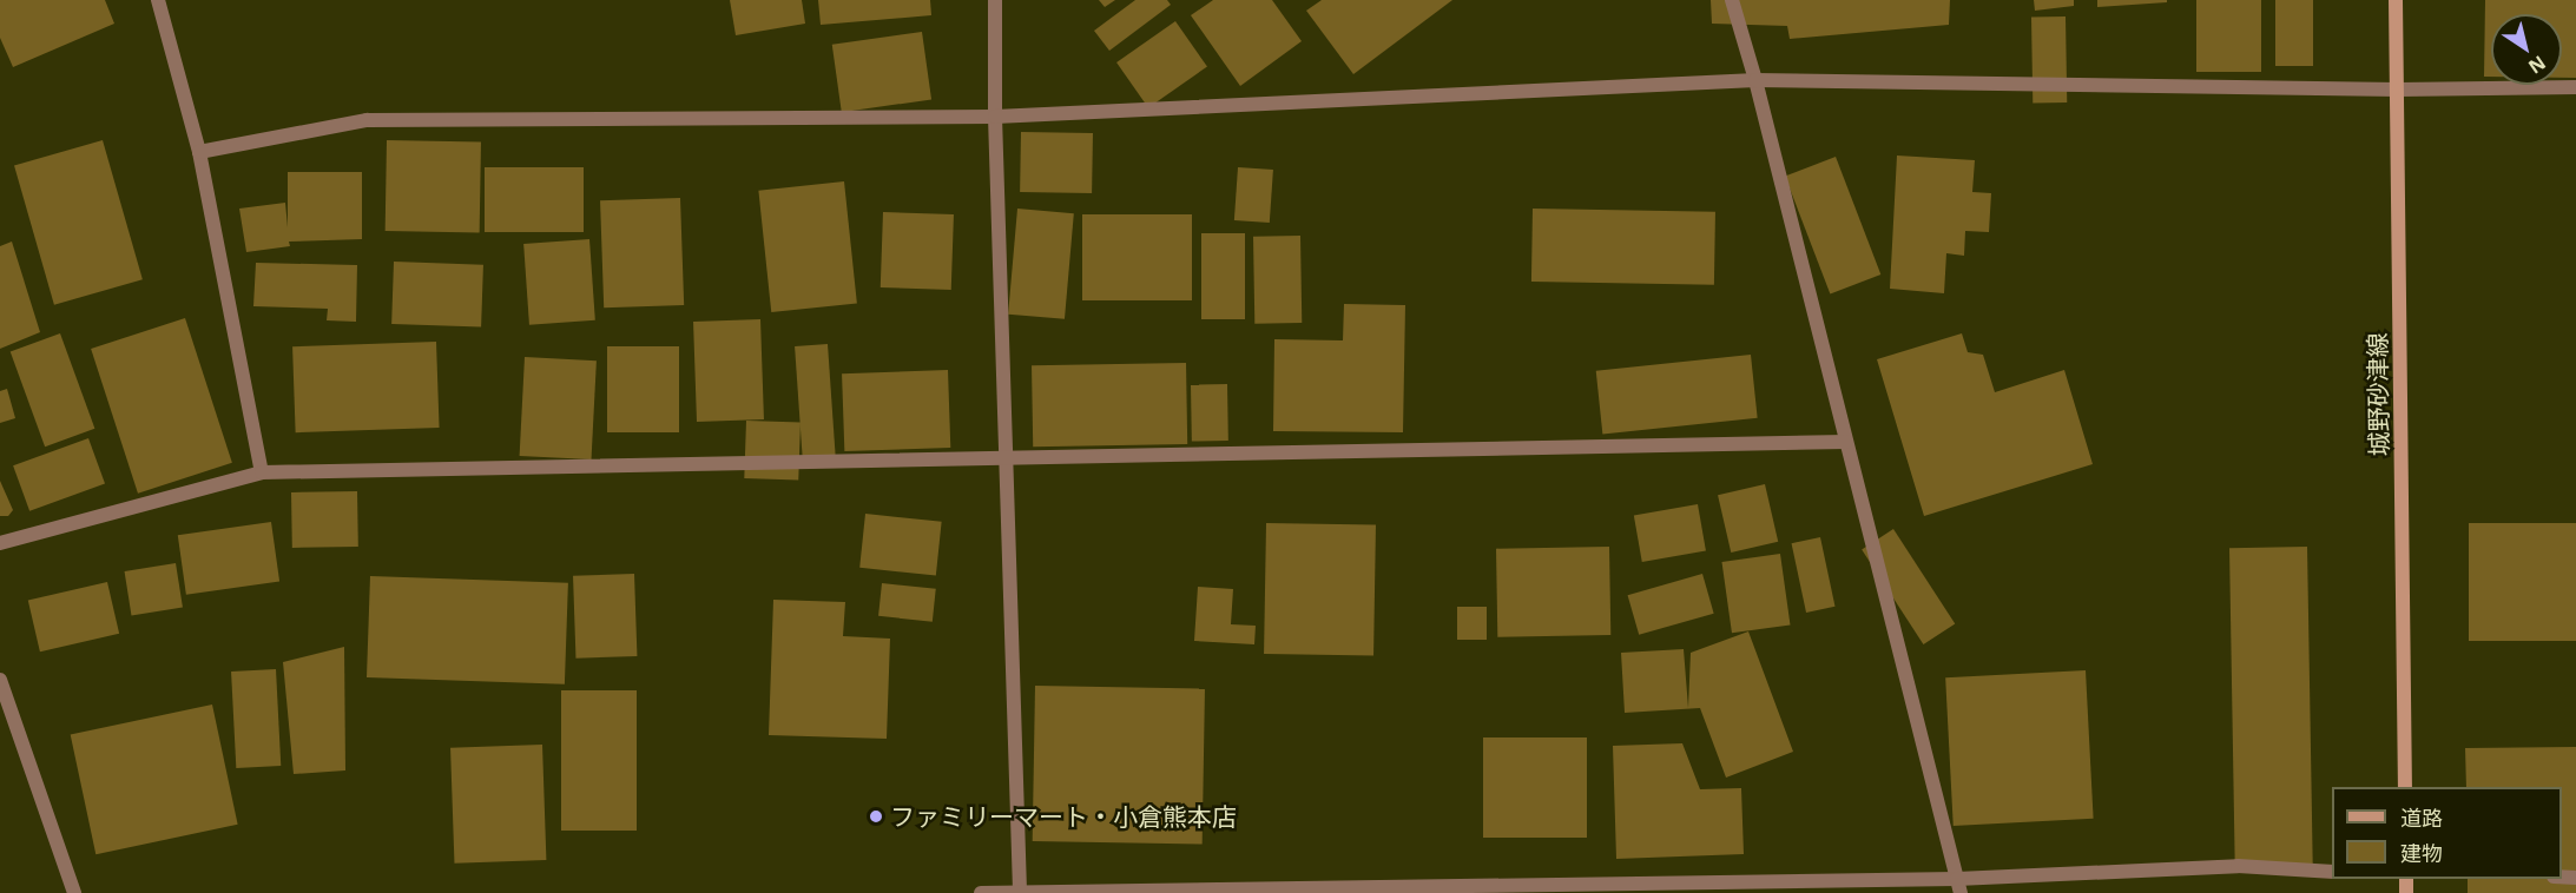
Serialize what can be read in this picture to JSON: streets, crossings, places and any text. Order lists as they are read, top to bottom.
{
  "streets": {
    "main road": ["城野砂津線"]
  },
  "places": ["ファミリーマート・小倉熊本店"],
  "legend": ["道路", "建物"],
  "north": "bottom right"
}
